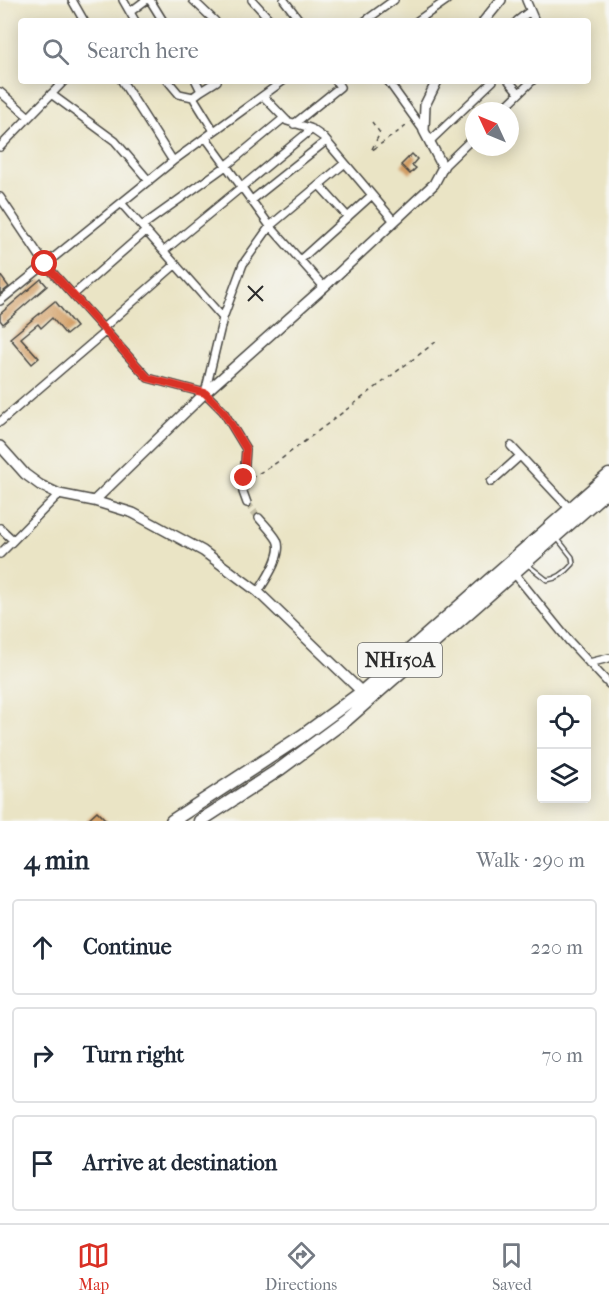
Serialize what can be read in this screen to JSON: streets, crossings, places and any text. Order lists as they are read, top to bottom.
{
  "streets": {
    "highway": ["NH150A"]
  },
  "north": "top left",
  "page": {
    "search": "Search here",
    "heading": ["4 min", "Walk · 290 m"],
    "list": [
      ["Continue", "220 m"],
      ["Turn right", "70 m"],
      "Arrive at destination"
    ],
    "nav": ["Map", "Directions", "Saved"]
  }
}
